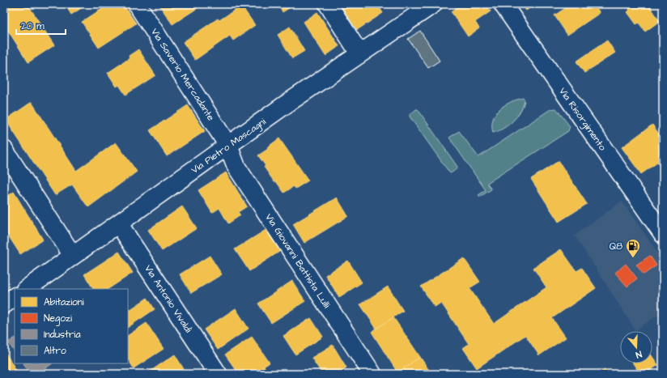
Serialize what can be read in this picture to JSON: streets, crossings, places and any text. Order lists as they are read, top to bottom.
{
  "streets": {
    "street": [
      "Via Saverio Mercadante",
      "Via Risorgimento",
      "Via Pietro Mascagni",
      "Via Giovanni Battista Lulli",
      "Via Antonio Vivaldi"
    ]
  },
  "crossings": [
    ["Via Saverio Mercadante", "Via Pietro Mascagni"],
    ["Via Saverio Mercadante", "Via Giovanni Battista Lulli"],
    ["Via Pietro Mascagni", "Via Giovanni Battista Lulli"],
    ["Via Pietro Mascagni", "Via Antonio Vivaldi"]
  ],
  "places": {
    "fuel station": ["Q8"]
  },
  "legend": [
    "Abitazioni",
    "Negozi",
    "Industria",
    "Altro"
  ],
  "scale_bar": "20 m",
  "north": "bottom"
}
